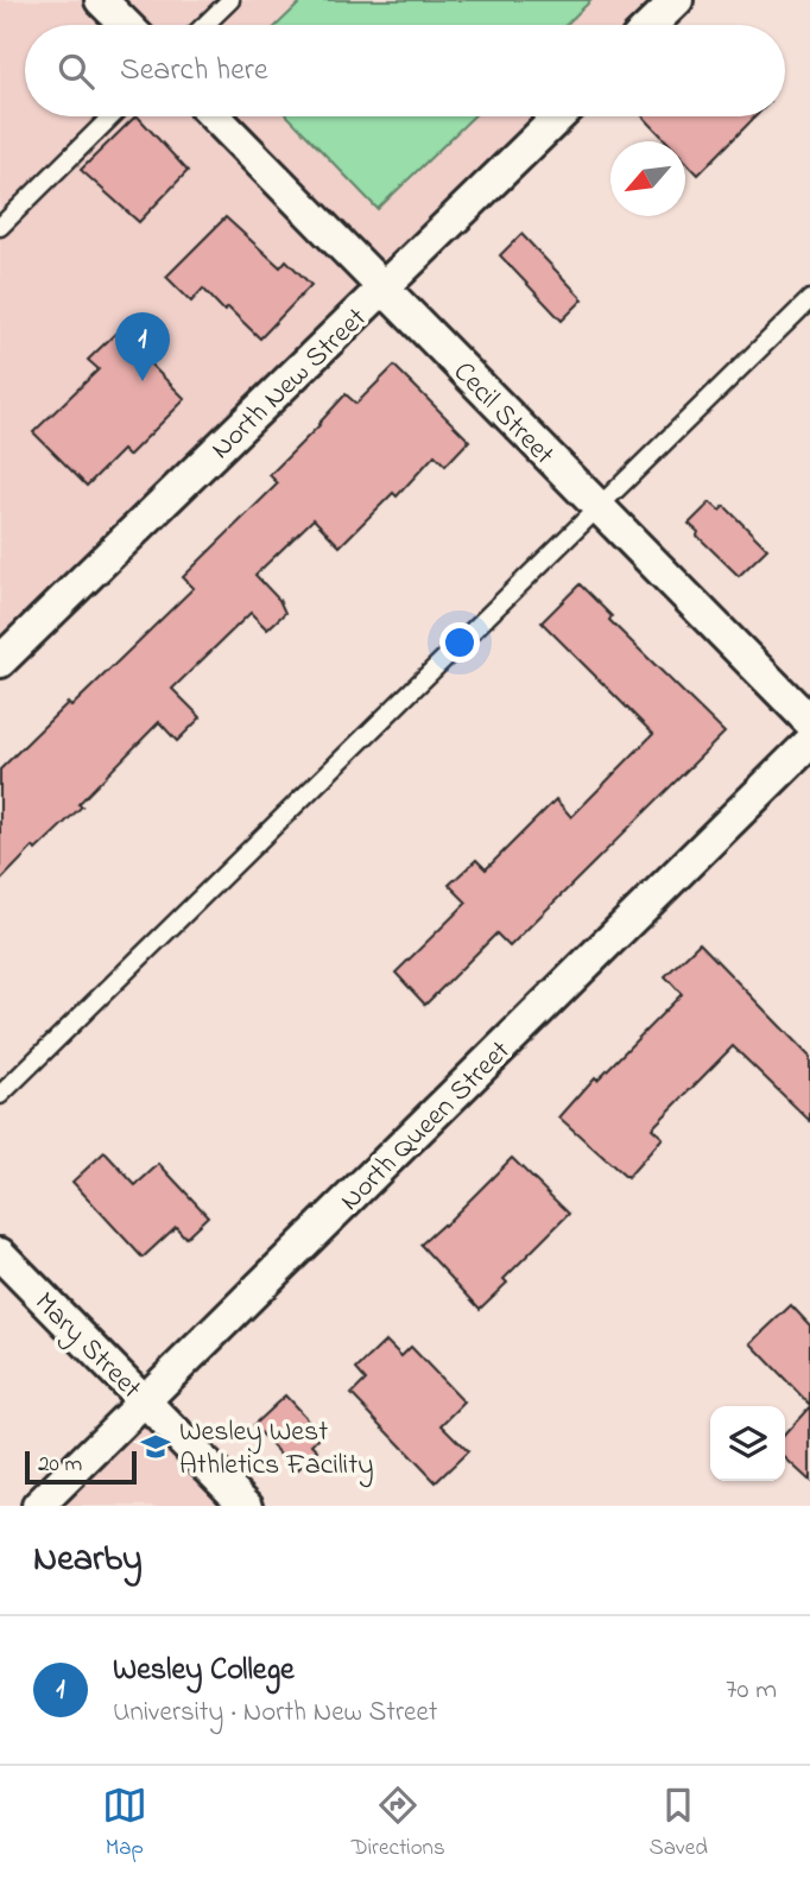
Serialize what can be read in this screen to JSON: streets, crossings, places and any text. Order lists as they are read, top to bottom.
{
  "streets": {
    "street": [
      "North New Street",
      "Cecil Street",
      "North Queen Street",
      "Mary Street"
    ]
  },
  "crossings": [
    ["North New Street", "Cecil Street"],
    ["North Queen Street", "Mary Street"]
  ],
  "places": {
    "school or university": ["Wesley West Athletics Facility"]
  },
  "scale_bar": "20 m",
  "north": "bottom left",
  "page": {
    "search": "Search here",
    "pins": "1",
    "scale": "20 m",
    "heading": "Nearby",
    "list": [
      {
        "mark": "1",
        "name": "Wesley College",
        "note": "University · North New Street",
        "value": "70 m"
      }
    ],
    "nav": ["Map", "Directions", "Saved"]
  }
}
